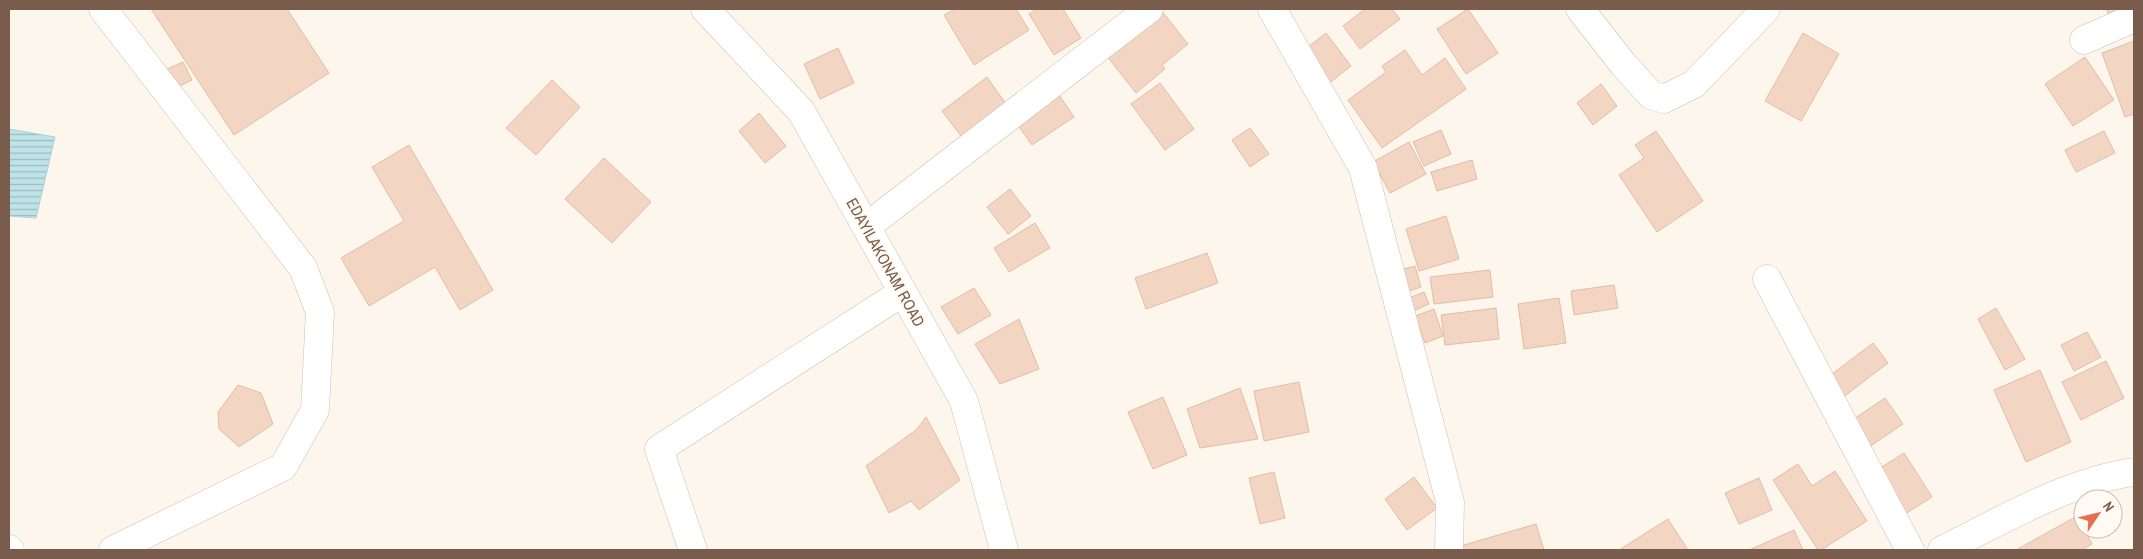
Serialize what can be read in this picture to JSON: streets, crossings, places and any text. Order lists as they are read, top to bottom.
{
  "streets": {
    "street": ["EDAYILAKONAM ROAD"]
  },
  "north": "top right"
}
